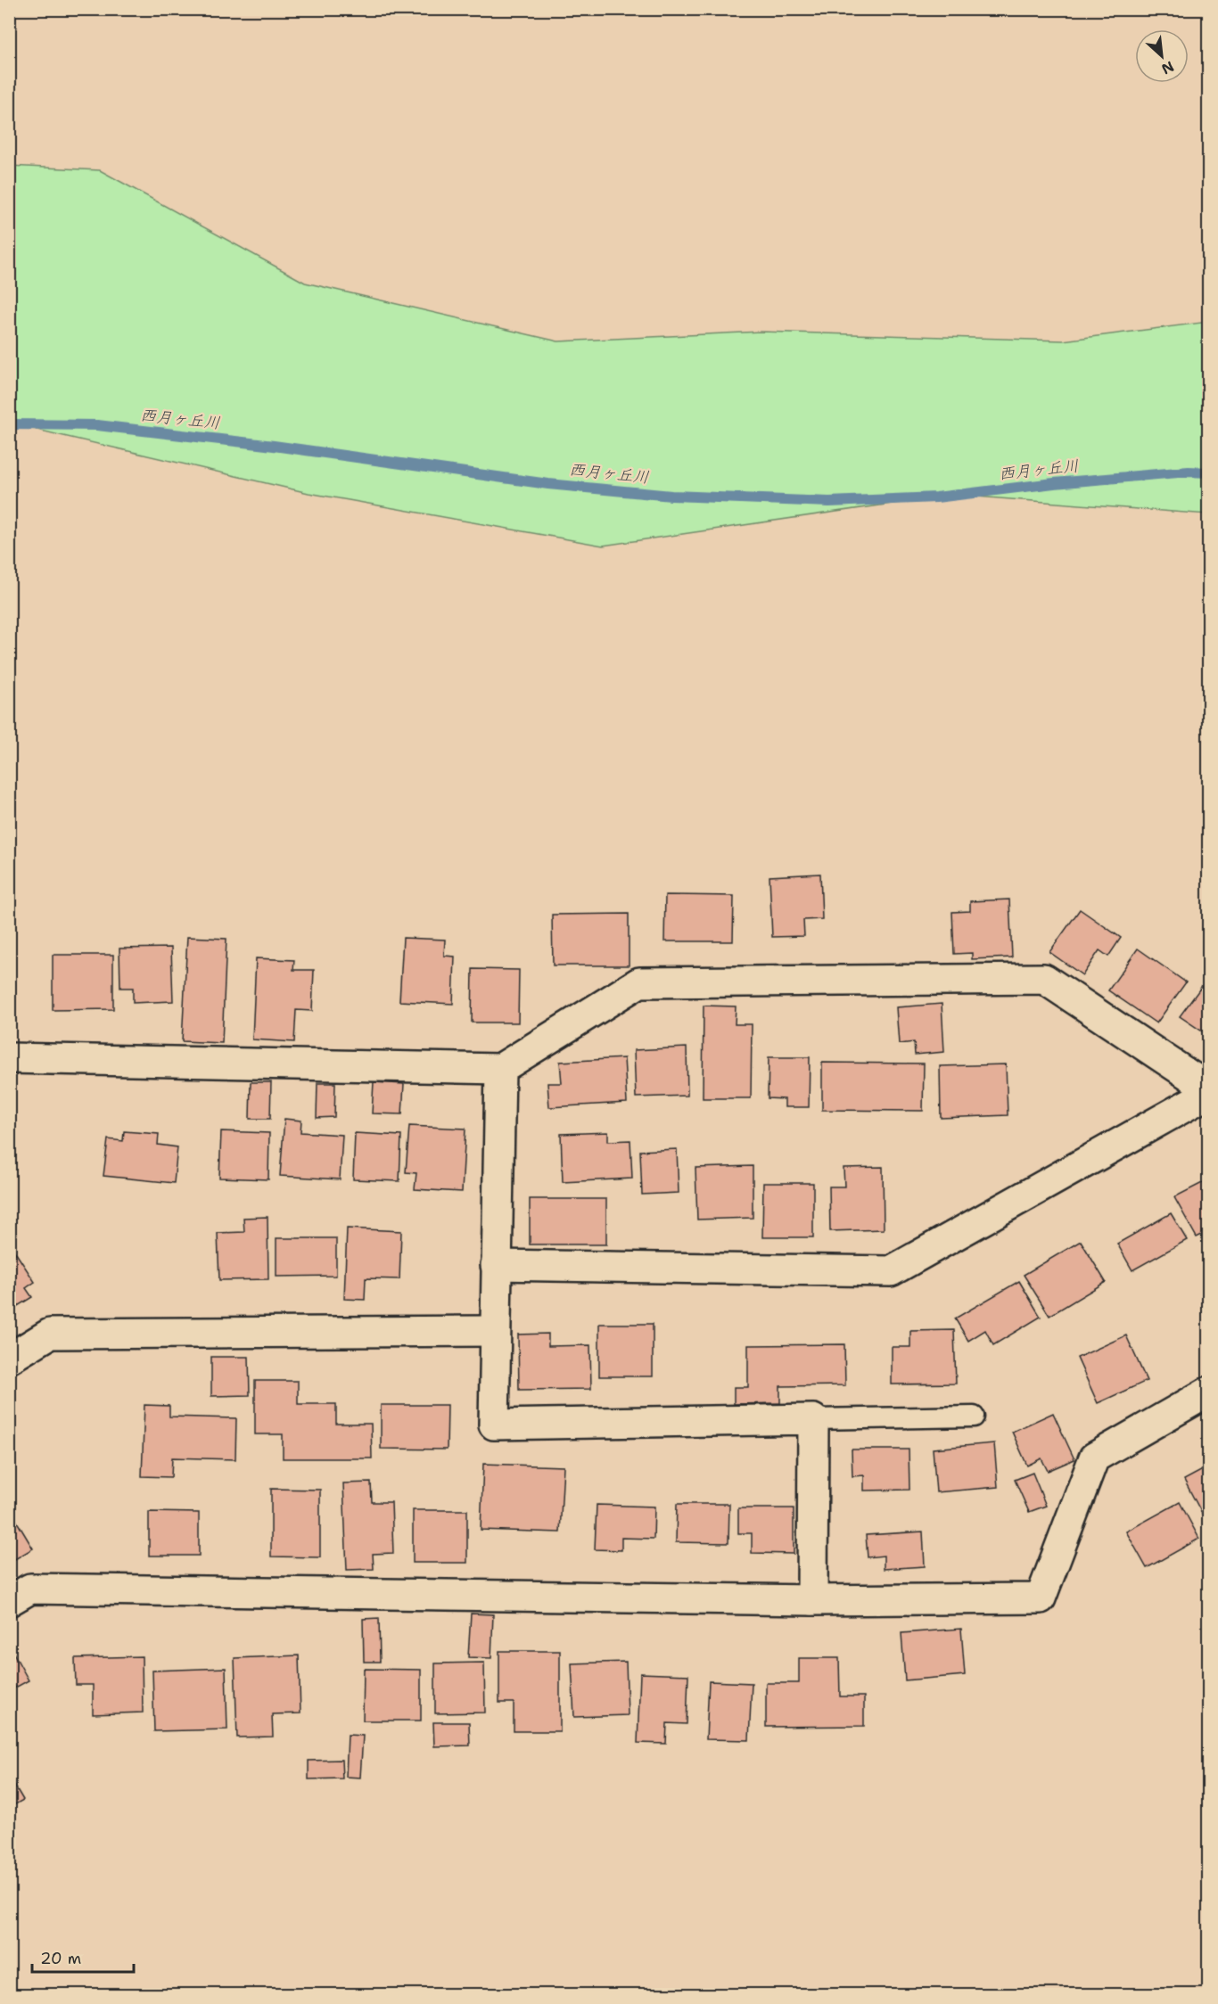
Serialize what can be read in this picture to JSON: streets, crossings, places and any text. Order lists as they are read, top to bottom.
{
  "water": ["西月ヶ丘川"],
  "scale_bar": "20 m",
  "north": "bottom right"
}
